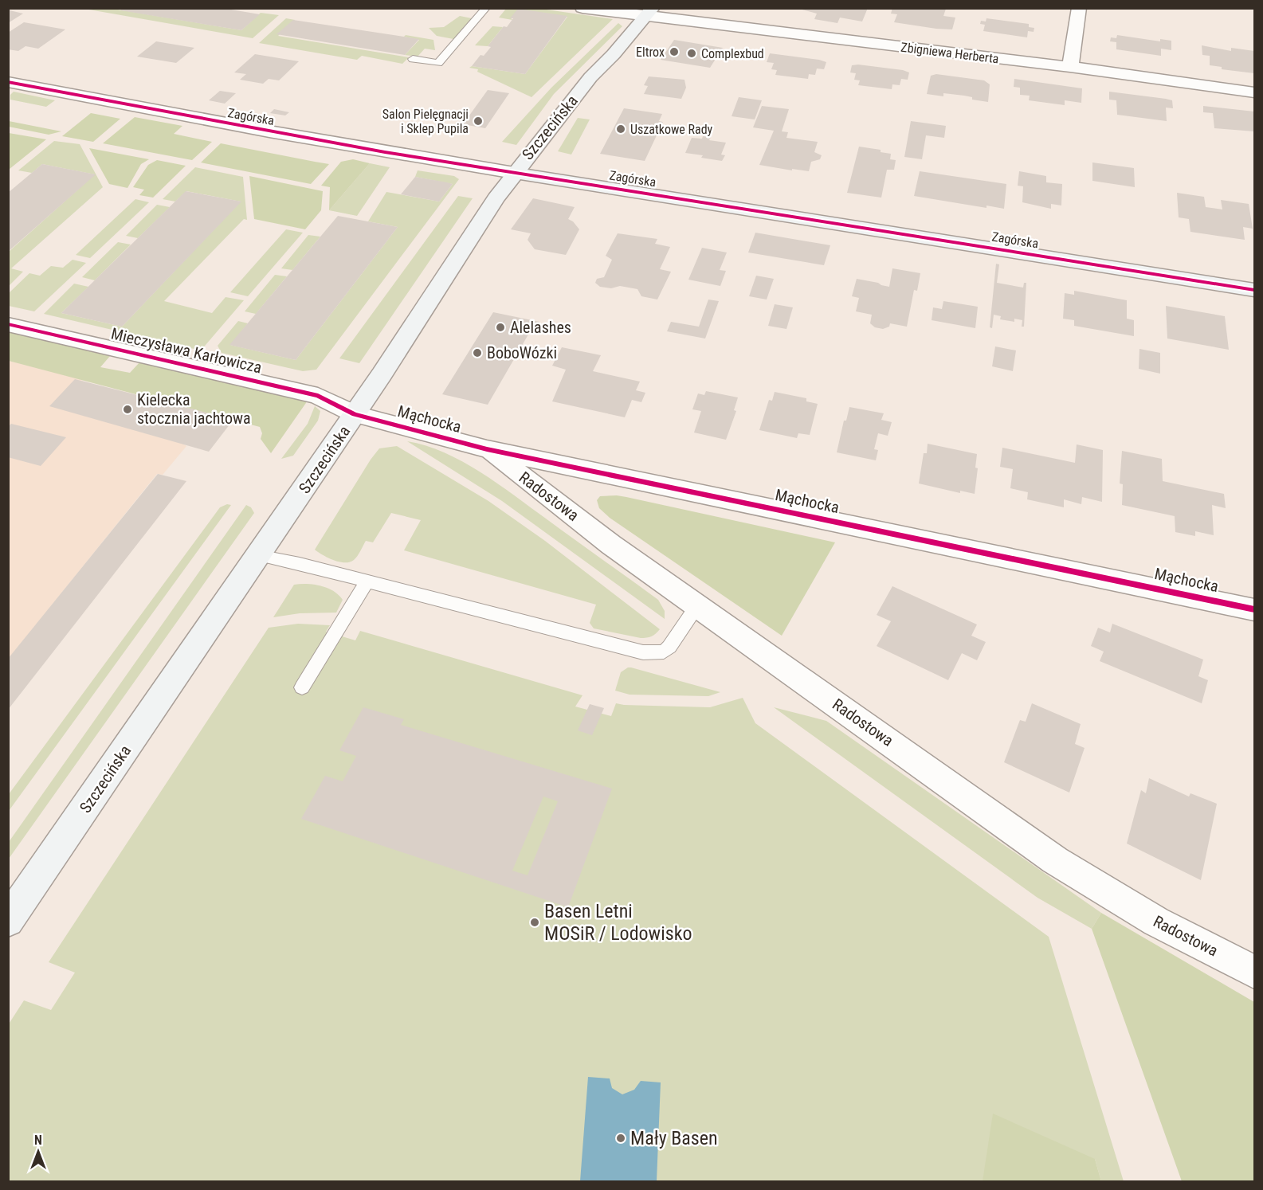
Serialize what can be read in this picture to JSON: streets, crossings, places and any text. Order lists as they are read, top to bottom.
{
  "streets": {
    "street": [
      "Zbigniewa Herberta",
      "Zagórska",
      "Szczecińska",
      "Mieczysława Karłowicza",
      "Mąchocka",
      "Radostowa"
    ]
  },
  "crossings": [
    ["Zbigniewa Herberta", "Szczecińska"],
    ["Zagórska", "Szczecińska"],
    ["Szczecińska", "Mieczysława Karłowicza"],
    ["Szczecińska", "Mąchocka"],
    ["Mieczysława Karłowicza", "Mąchocka"],
    ["Mąchocka", "Radostowa"]
  ],
  "places": [
    "Eltrox",
    "Complexbud",
    "Salon Pielęgnacji i Sklep Pupila",
    "Uszatkowe Rady",
    "Alelashes",
    "BoboWózki",
    "Kielecka stocznia jachtowa",
    "Basen Letni MOSiR / Lodowisko",
    "Mały Basen"
  ],
  "north": "top"
}
